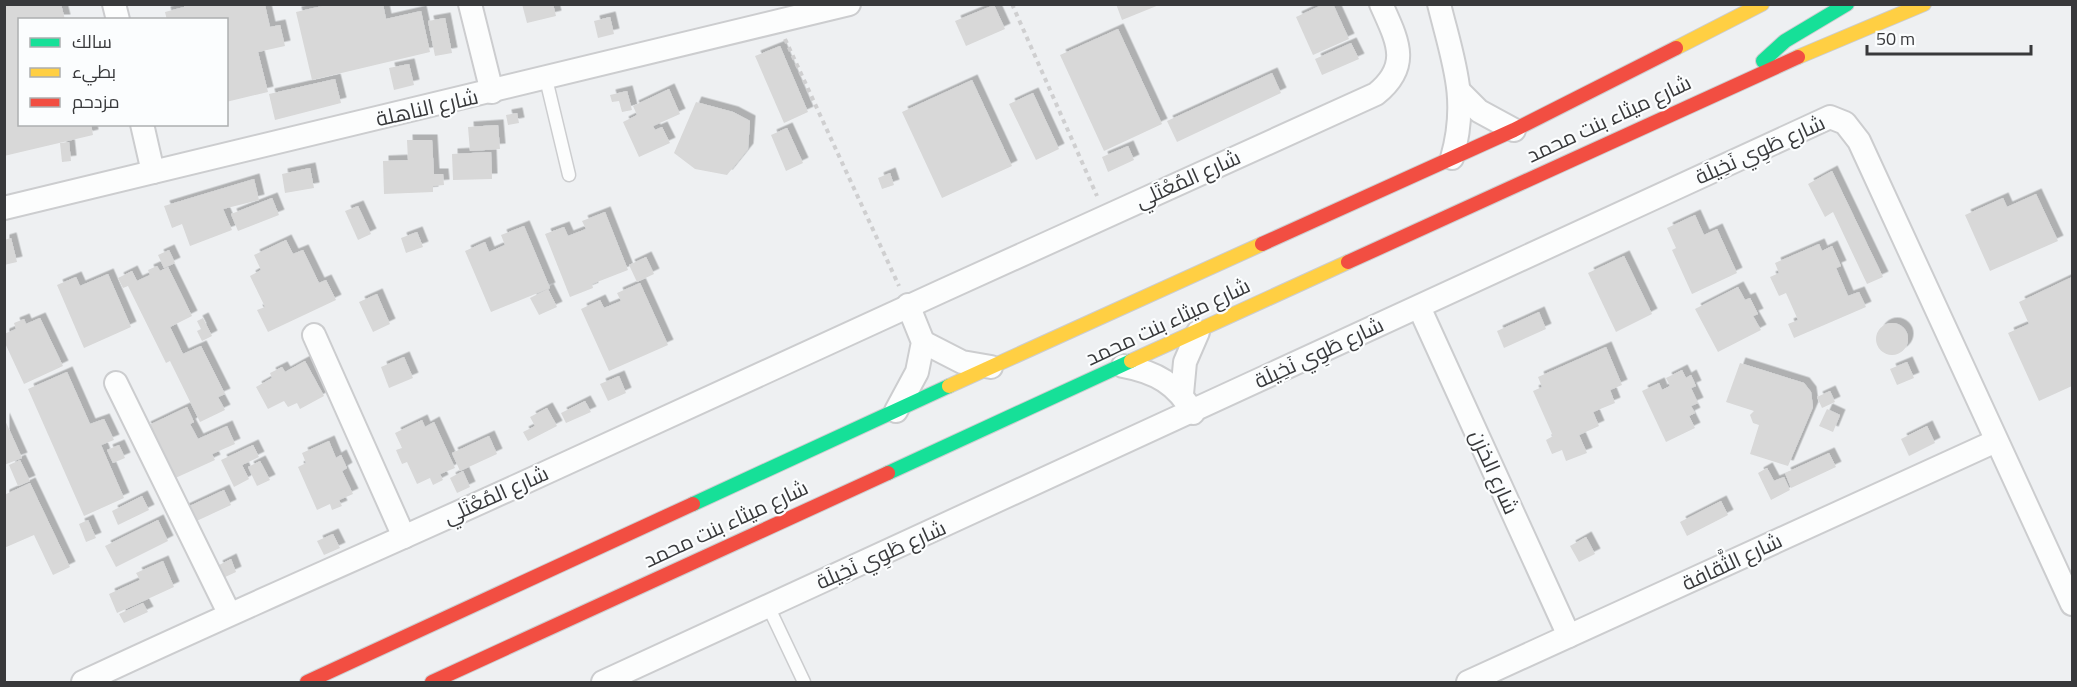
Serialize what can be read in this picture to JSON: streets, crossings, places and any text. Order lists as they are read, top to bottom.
{
  "streets": {
    "main road": ["شارع ميثاء بنت محمد"],
    "street": [
      "شارع الناهلة",
      "شارع طَوِي نَخِيلَة",
      "شارع المُعْتَلي",
      "شارع الخزن",
      "شارع الثَّقافة"
    ]
  },
  "crossings": [
    ["شارع طَوِي نَخِيلَة", "شارع الخزن"],
    ["شارع طَوِي نَخِيلَة", "شارع الثَّقافة"],
    ["شارع الخزن", "شارع الثَّقافة"]
  ],
  "legend": ["سالك", "بطيء", "مزدحم"],
  "scale_bar": "50 m"
}
